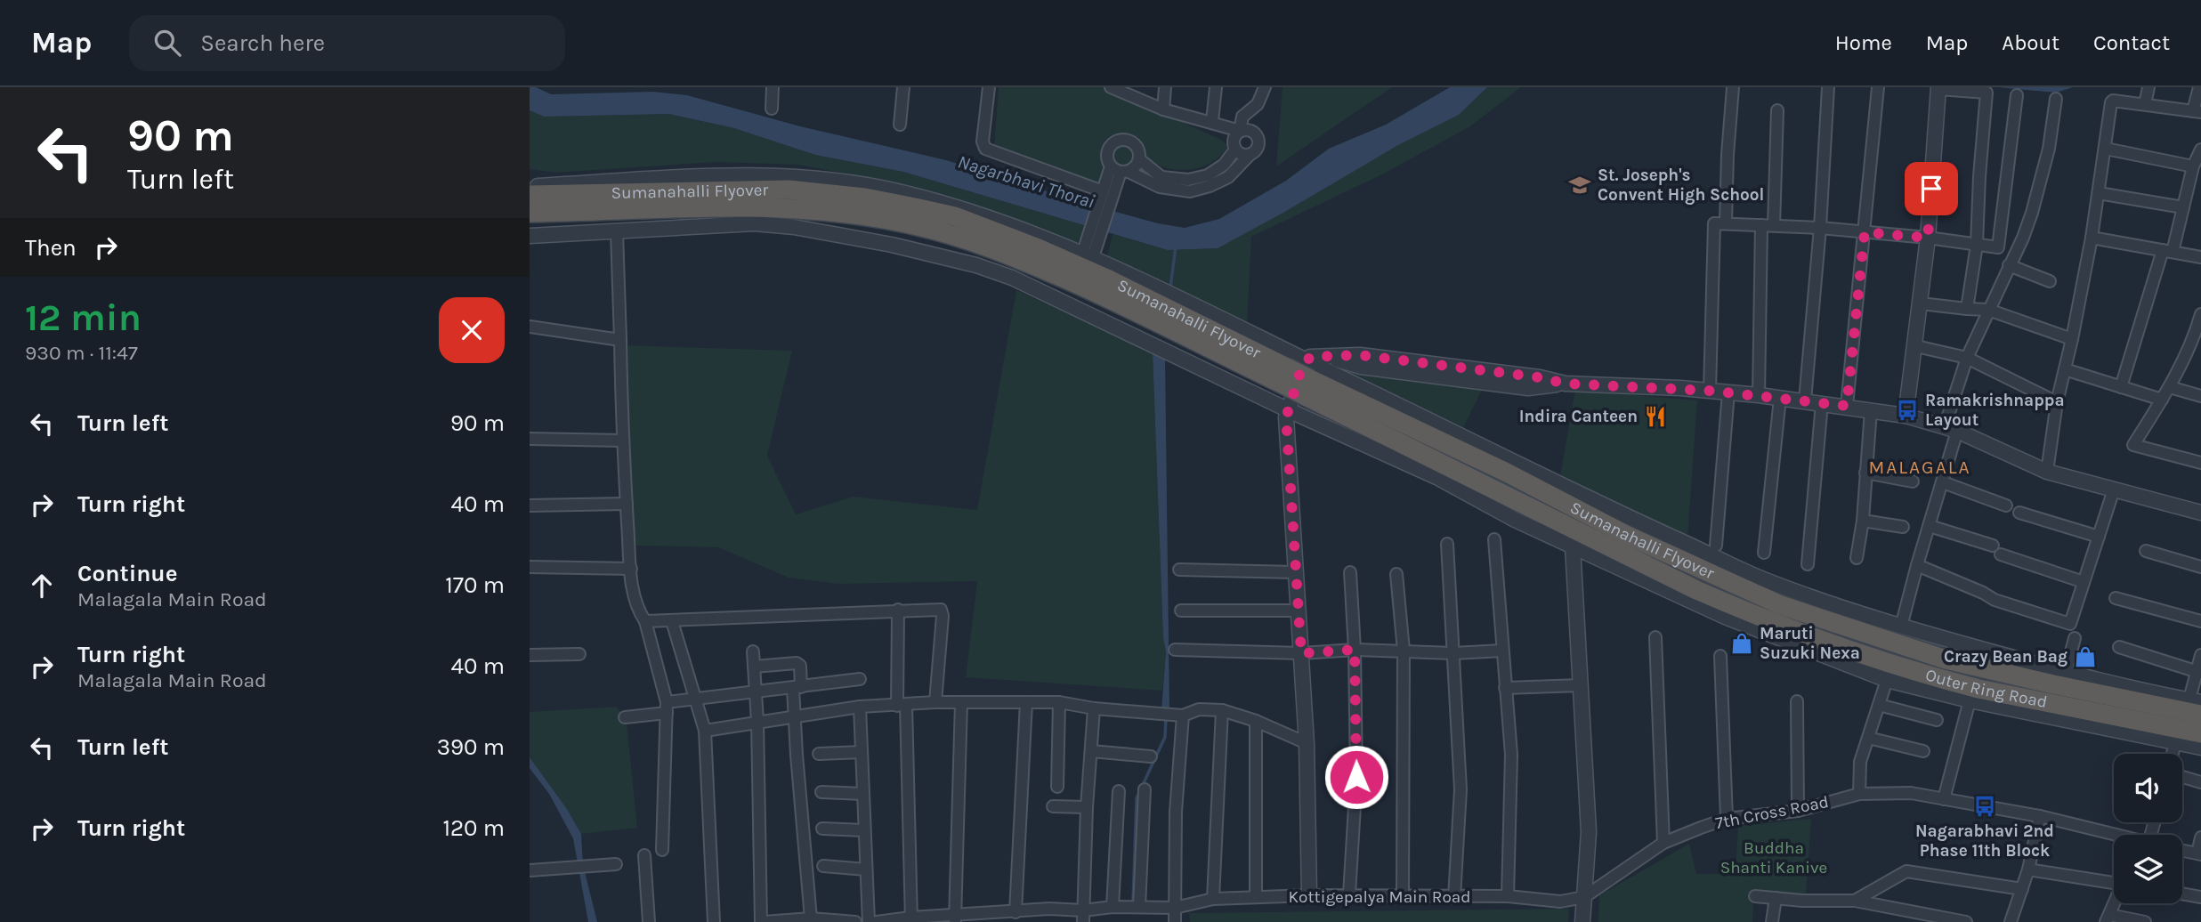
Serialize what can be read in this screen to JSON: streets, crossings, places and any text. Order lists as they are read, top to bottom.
{
  "streets": {
    "highway": ["Sumanahalli Flyover", "Outer Ring Road"],
    "street": ["7th Cross Road", "Kottigepalya Main Road"]
  },
  "crossings": [
    ["Sumanahalli Flyover", "Outer Ring Road"],
    ["7th Cross Road", "Kottigepalya Main Road"]
  ],
  "districts": ["MALAGALA"],
  "water": ["Nagarbhavi Thorai"],
  "parks": ["Buddha Shanti Kanive"],
  "places": {
    "school or university": ["St. Joseph's Convent High School"],
    "bus stop": ["Ramakrishnappa Layout", "Nagarabhavi 2nd Phase 11th Block"],
    "restaurant": ["Indira Canteen"],
    "shop": ["Maruti Suzuki Nexa", "Crazy Bean Bag"]
  },
  "page": {
    "header": "Map",
    "search": "Search here",
    "nav": [
      "Home",
      "Map",
      "About",
      "Contact"
    ],
    "turn": ["90 m", "Turn left"],
    "then": "Then",
    "heading": ["12 min", "930 m · 11:47"],
    "list": [
      {
        "name": "Turn left",
        "value": "90 m"
      },
      {
        "name": "Turn right",
        "value": "40 m"
      },
      {
        "name": "Continue",
        "note": "Malagala Main Road",
        "value": "170 m"
      },
      {
        "name": "Turn right",
        "note": "Malagala Main Road",
        "value": "40 m"
      },
      {
        "name": "Turn left",
        "value": "390 m"
      },
      {
        "name": "Turn right",
        "value": "120 m"
      }
    ]
  }
}
